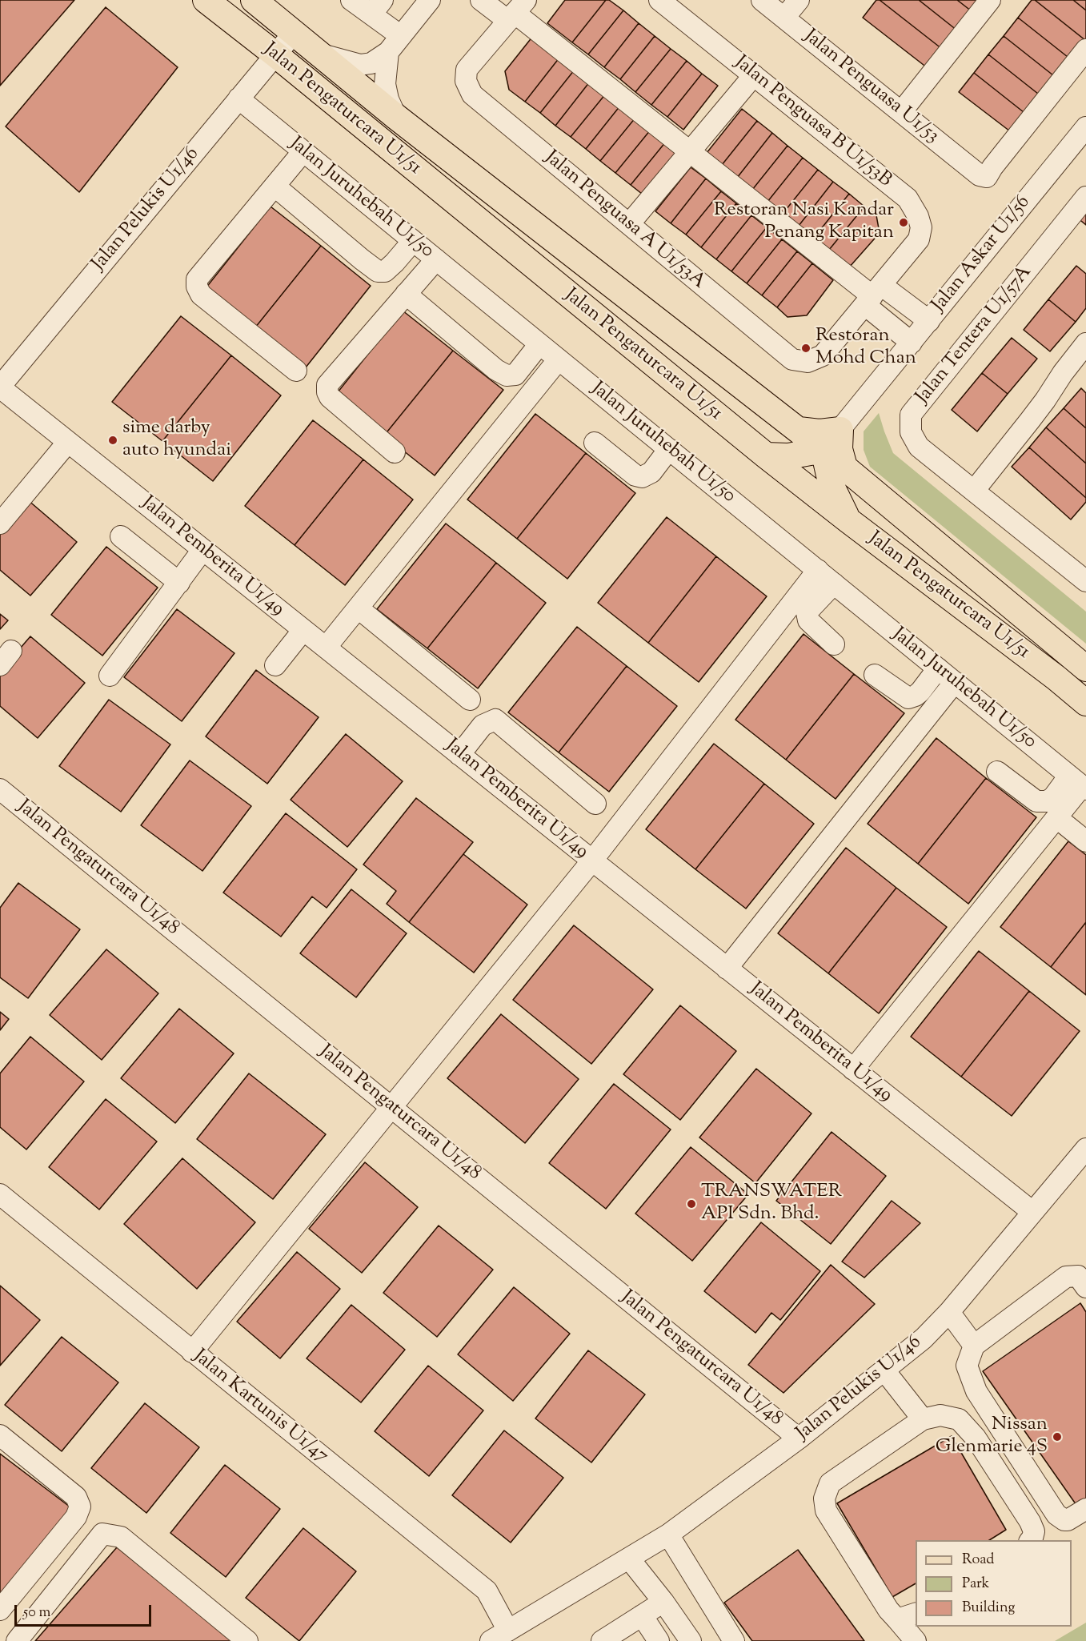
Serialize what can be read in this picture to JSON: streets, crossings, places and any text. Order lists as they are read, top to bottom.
{
  "streets": {
    "main road": ["Jalan Pengaturcara U1/51"],
    "street": [
      "Jalan Penguasa U1/53",
      "Jalan Penguasa B U1/53B",
      "Jalan Juruhebah U1/50",
      "Jalan Pelukis U1/46",
      "Jalan Penguasa A U1/53A",
      "Jalan Askar U1/56",
      "Jalan Tentera U1/57A",
      "Jalan Pemberita U1/49",
      "Jalan Pengaturcara U1/48",
      "Jalan Kartunis U1/47"
    ]
  },
  "crossings": [
    ["Jalan Pengaturcara U1/51", "Jalan Pelukis U1/46"],
    ["Jalan Pengaturcara U1/51", "Jalan Askar U1/56"],
    ["Jalan Penguasa B U1/53B", "Jalan Penguasa A U1/53A"],
    ["Jalan Juruhebah U1/50", "Jalan Pelukis U1/46"],
    ["Jalan Pelukis U1/46", "Jalan Pemberita U1/49"],
    ["Jalan Pelukis U1/46", "Jalan Pengaturcara U1/48"],
    ["Jalan Pelukis U1/46", "Jalan Kartunis U1/47"]
  ],
  "places": [
    "Restoran Nasi Kandar Penang Kapitan",
    "Restoran Mohd Chan",
    "sime darby auto hyundai",
    "TRANSWATER API Sdn. Bhd.",
    "Nissan Glenmarie 4S"
  ],
  "legend": ["Road", "Park", "Building"],
  "scale_bar": "50 m"
}
